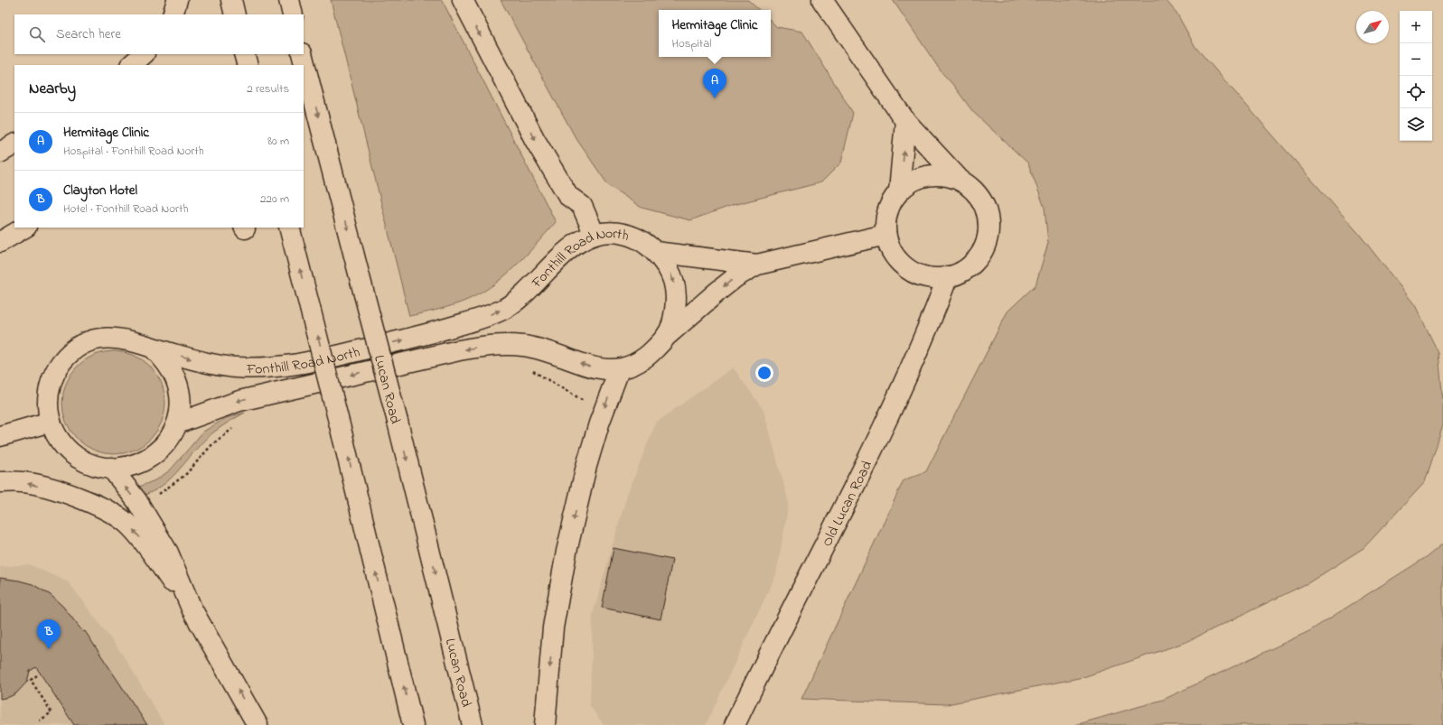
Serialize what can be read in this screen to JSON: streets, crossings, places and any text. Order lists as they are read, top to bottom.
{
  "streets": {
    "main road": ["Fonthill Road North", "Lucan Road", "Old Lucan Road"]
  },
  "north": "top right",
  "page": {
    "popup": ["Hermitage Clinic", "Hospital"],
    "map_buttons": ["+", "−"],
    "search": "Search here",
    "heading": ["Nearby", "2 results"],
    "pins": ["A", "B"],
    "list": [
      {
        "mark": "A",
        "name": "Hermitage Clinic",
        "note": "Hospital · Fonthill Road North",
        "value": "80 m"
      },
      {
        "mark": "B",
        "name": "Clayton Hotel",
        "note": "Hotel · Fonthill Road North",
        "value": "220 m"
      }
    ]
  }
}
